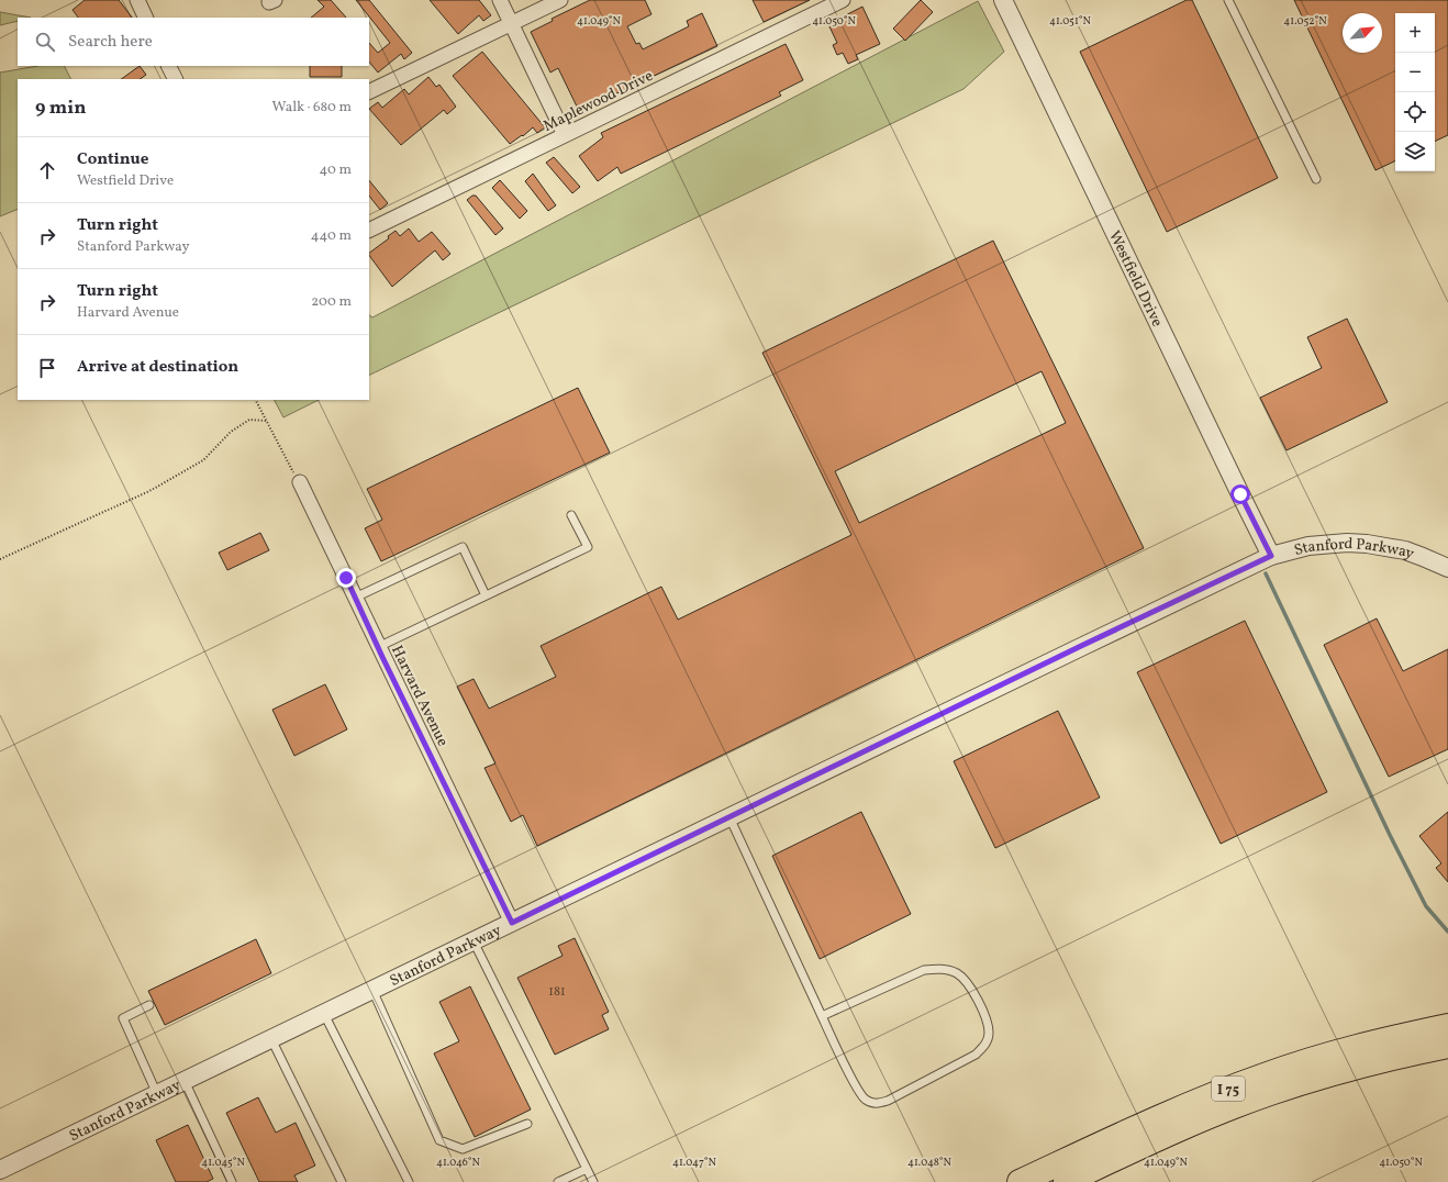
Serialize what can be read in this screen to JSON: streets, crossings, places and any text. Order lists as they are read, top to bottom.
{
  "streets": {
    "highway": ["I 75"],
    "street": [
      "Maplewood Drive",
      "Westfield Drive",
      "Stanford Parkway",
      "Harvard Avenue"
    ]
  },
  "crossings": [
    ["Westfield Drive", "Stanford Parkway"],
    ["Stanford Parkway", "Harvard Avenue"]
  ],
  "house_numbers": ["181"],
  "north": "top right",
  "page": {
    "map_buttons": ["+", "−"],
    "search": "Search here",
    "heading": ["9 min", "Walk · 680 m"],
    "list": [
      ["Continue", "Westfield Drive", "40 m"],
      ["Turn right", "Stanford Parkway", "440 m"],
      ["Turn right", "Harvard Avenue", "200 m"],
      "Arrive at destination"
    ]
  },
  "coordinates": [
    "41.049°N",
    "41.050°N",
    "41.051°N",
    "41.052°N",
    "41.045°N",
    "41.046°N",
    "41.047°N",
    "41.048°N"
  ]
}
